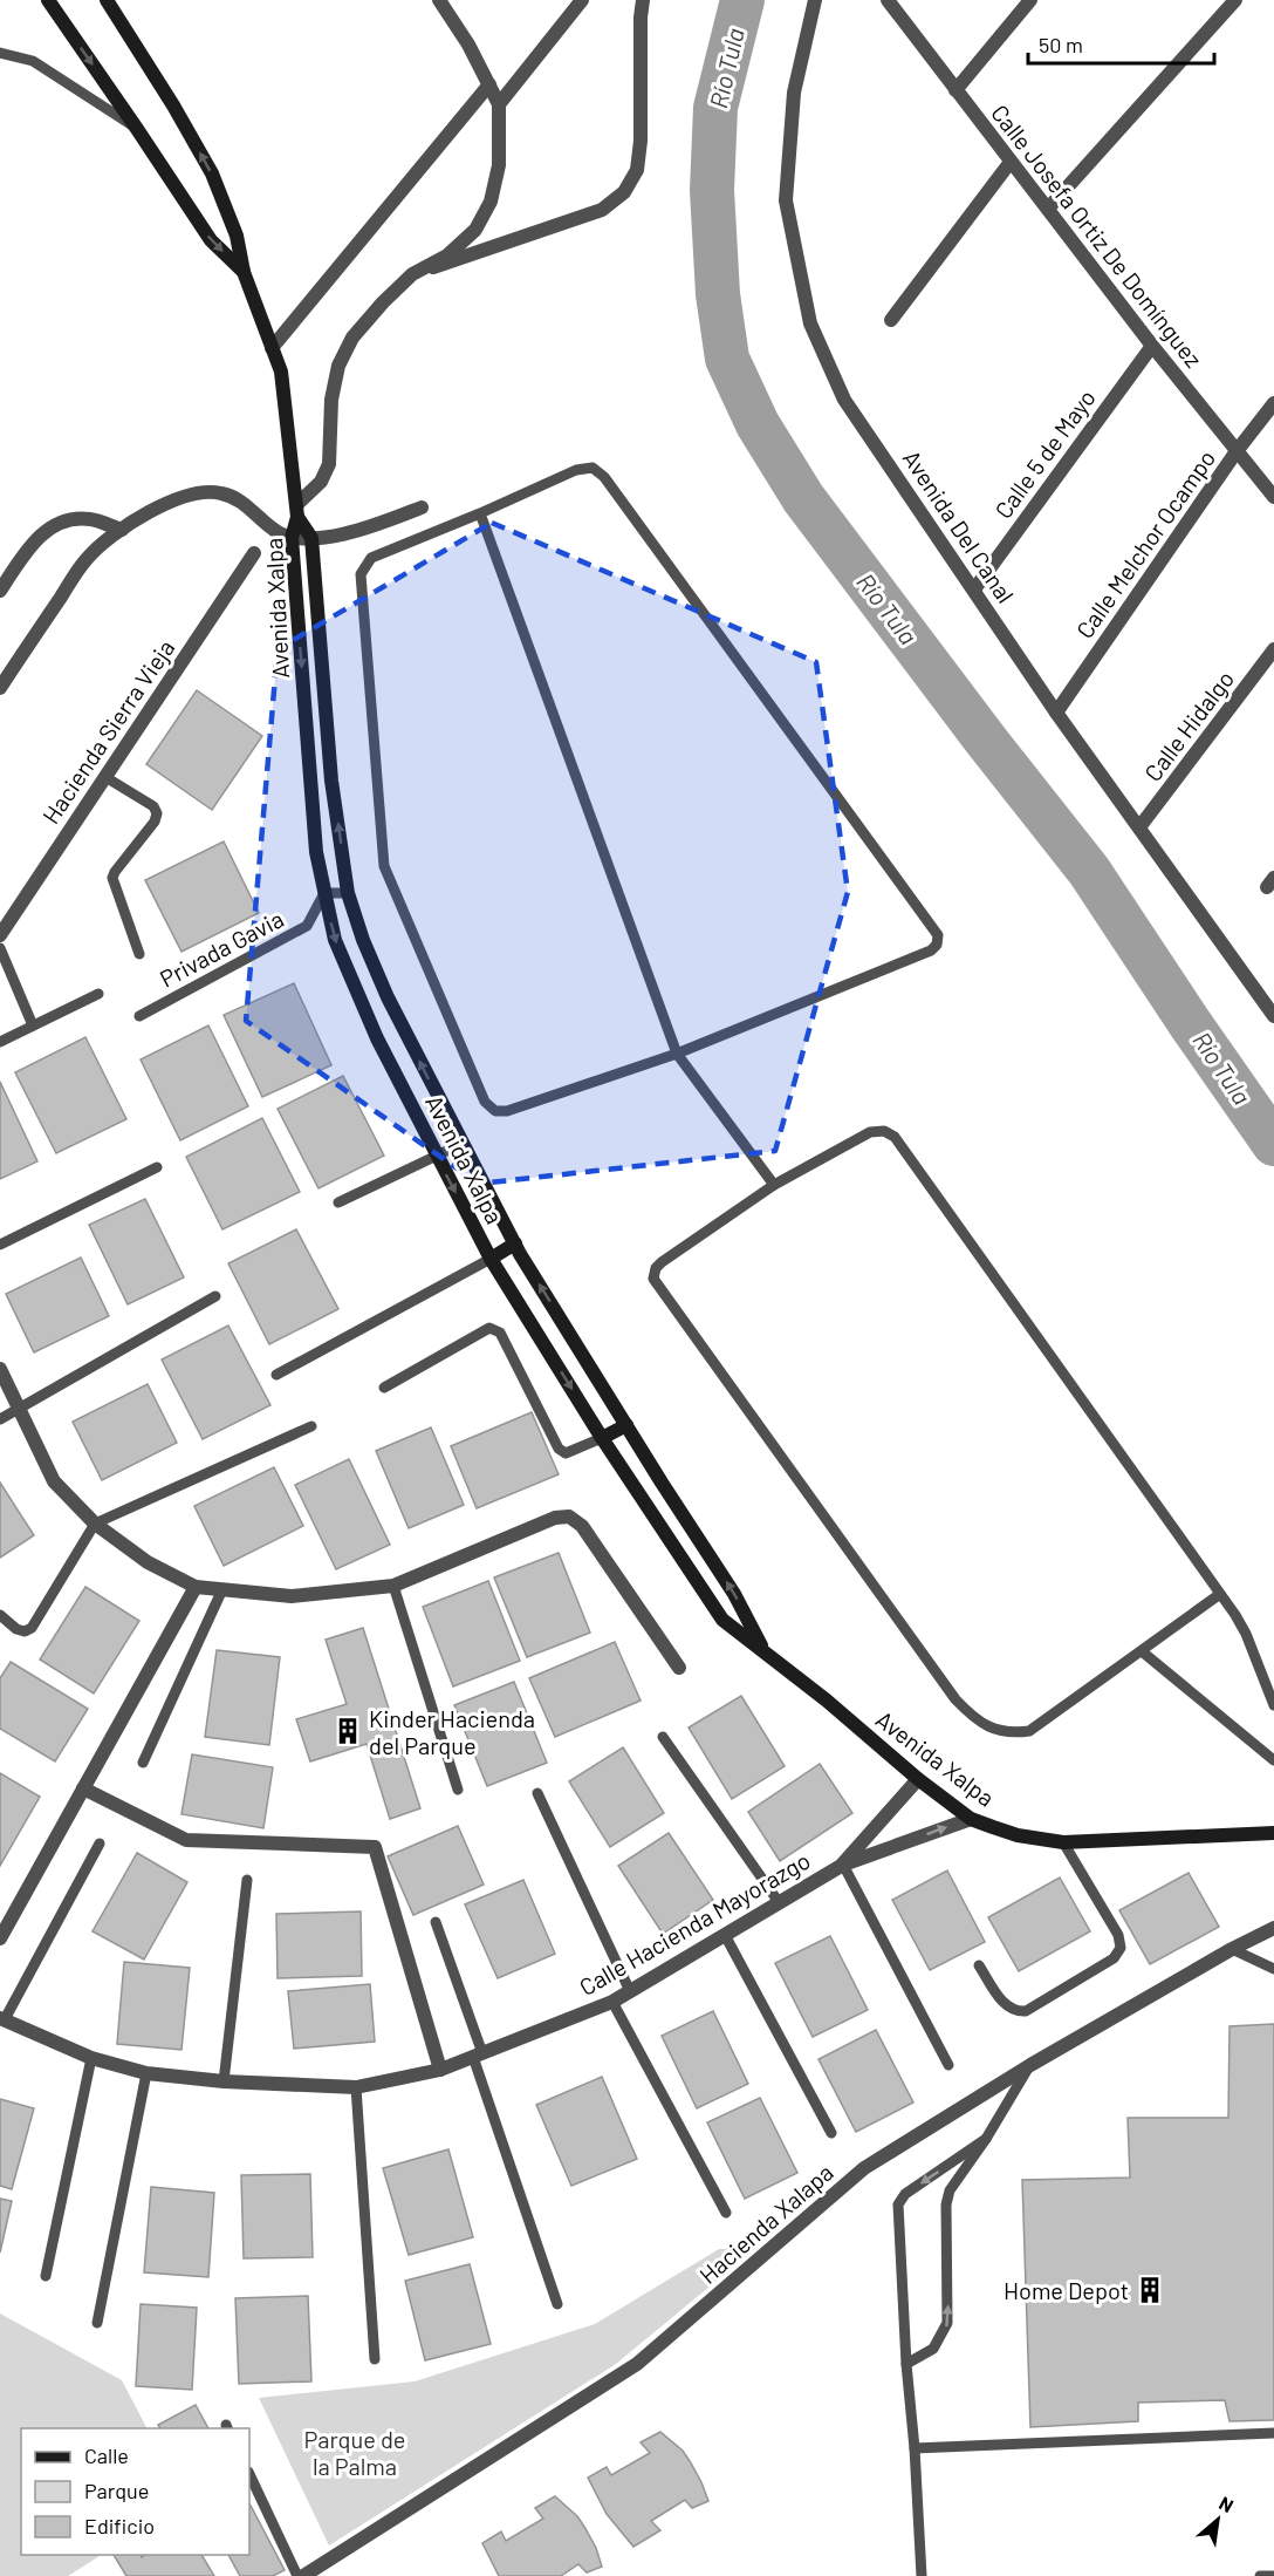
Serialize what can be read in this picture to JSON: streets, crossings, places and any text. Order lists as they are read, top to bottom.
{
  "streets": {
    "main road": ["Avenida Xalpa"],
    "street": [
      "Calle Josefa Ortiz De Domínguez",
      "Calle 5 de Mayo",
      "Avenida Del Canal",
      "Calle Melchor Ocampo",
      "Calle Hidalgo",
      "Hacienda Sierra Vieja",
      "Calle Hacienda Mayorazgo",
      "Hacienda Xalapa"
    ],
    "lane": ["Privada Gavia"]
  },
  "crossings": [
    ["Calle Josefa Ortiz De Domínguez", "Calle 5 de Mayo"],
    ["Calle Josefa Ortiz De Domínguez", "Calle Melchor Ocampo"],
    ["Calle 5 de Mayo", "Avenida Del Canal"],
    ["Avenida Del Canal", "Calle Melchor Ocampo"],
    ["Avenida Del Canal", "Calle Hidalgo"],
    ["Avenida Xalpa", "Privada Gavia"],
    ["Avenida Xalpa", "Calle Hacienda Mayorazgo"]
  ],
  "water": ["Río Tula"],
  "parks": ["Parque de la Palma"],
  "places": {
    "building": ["Kinder Hacienda del Parque", "Home Depot"]
  },
  "legend": ["Calle", "Parque", "Edificio"],
  "scale_bar": "50 m",
  "north": "top right"
}
